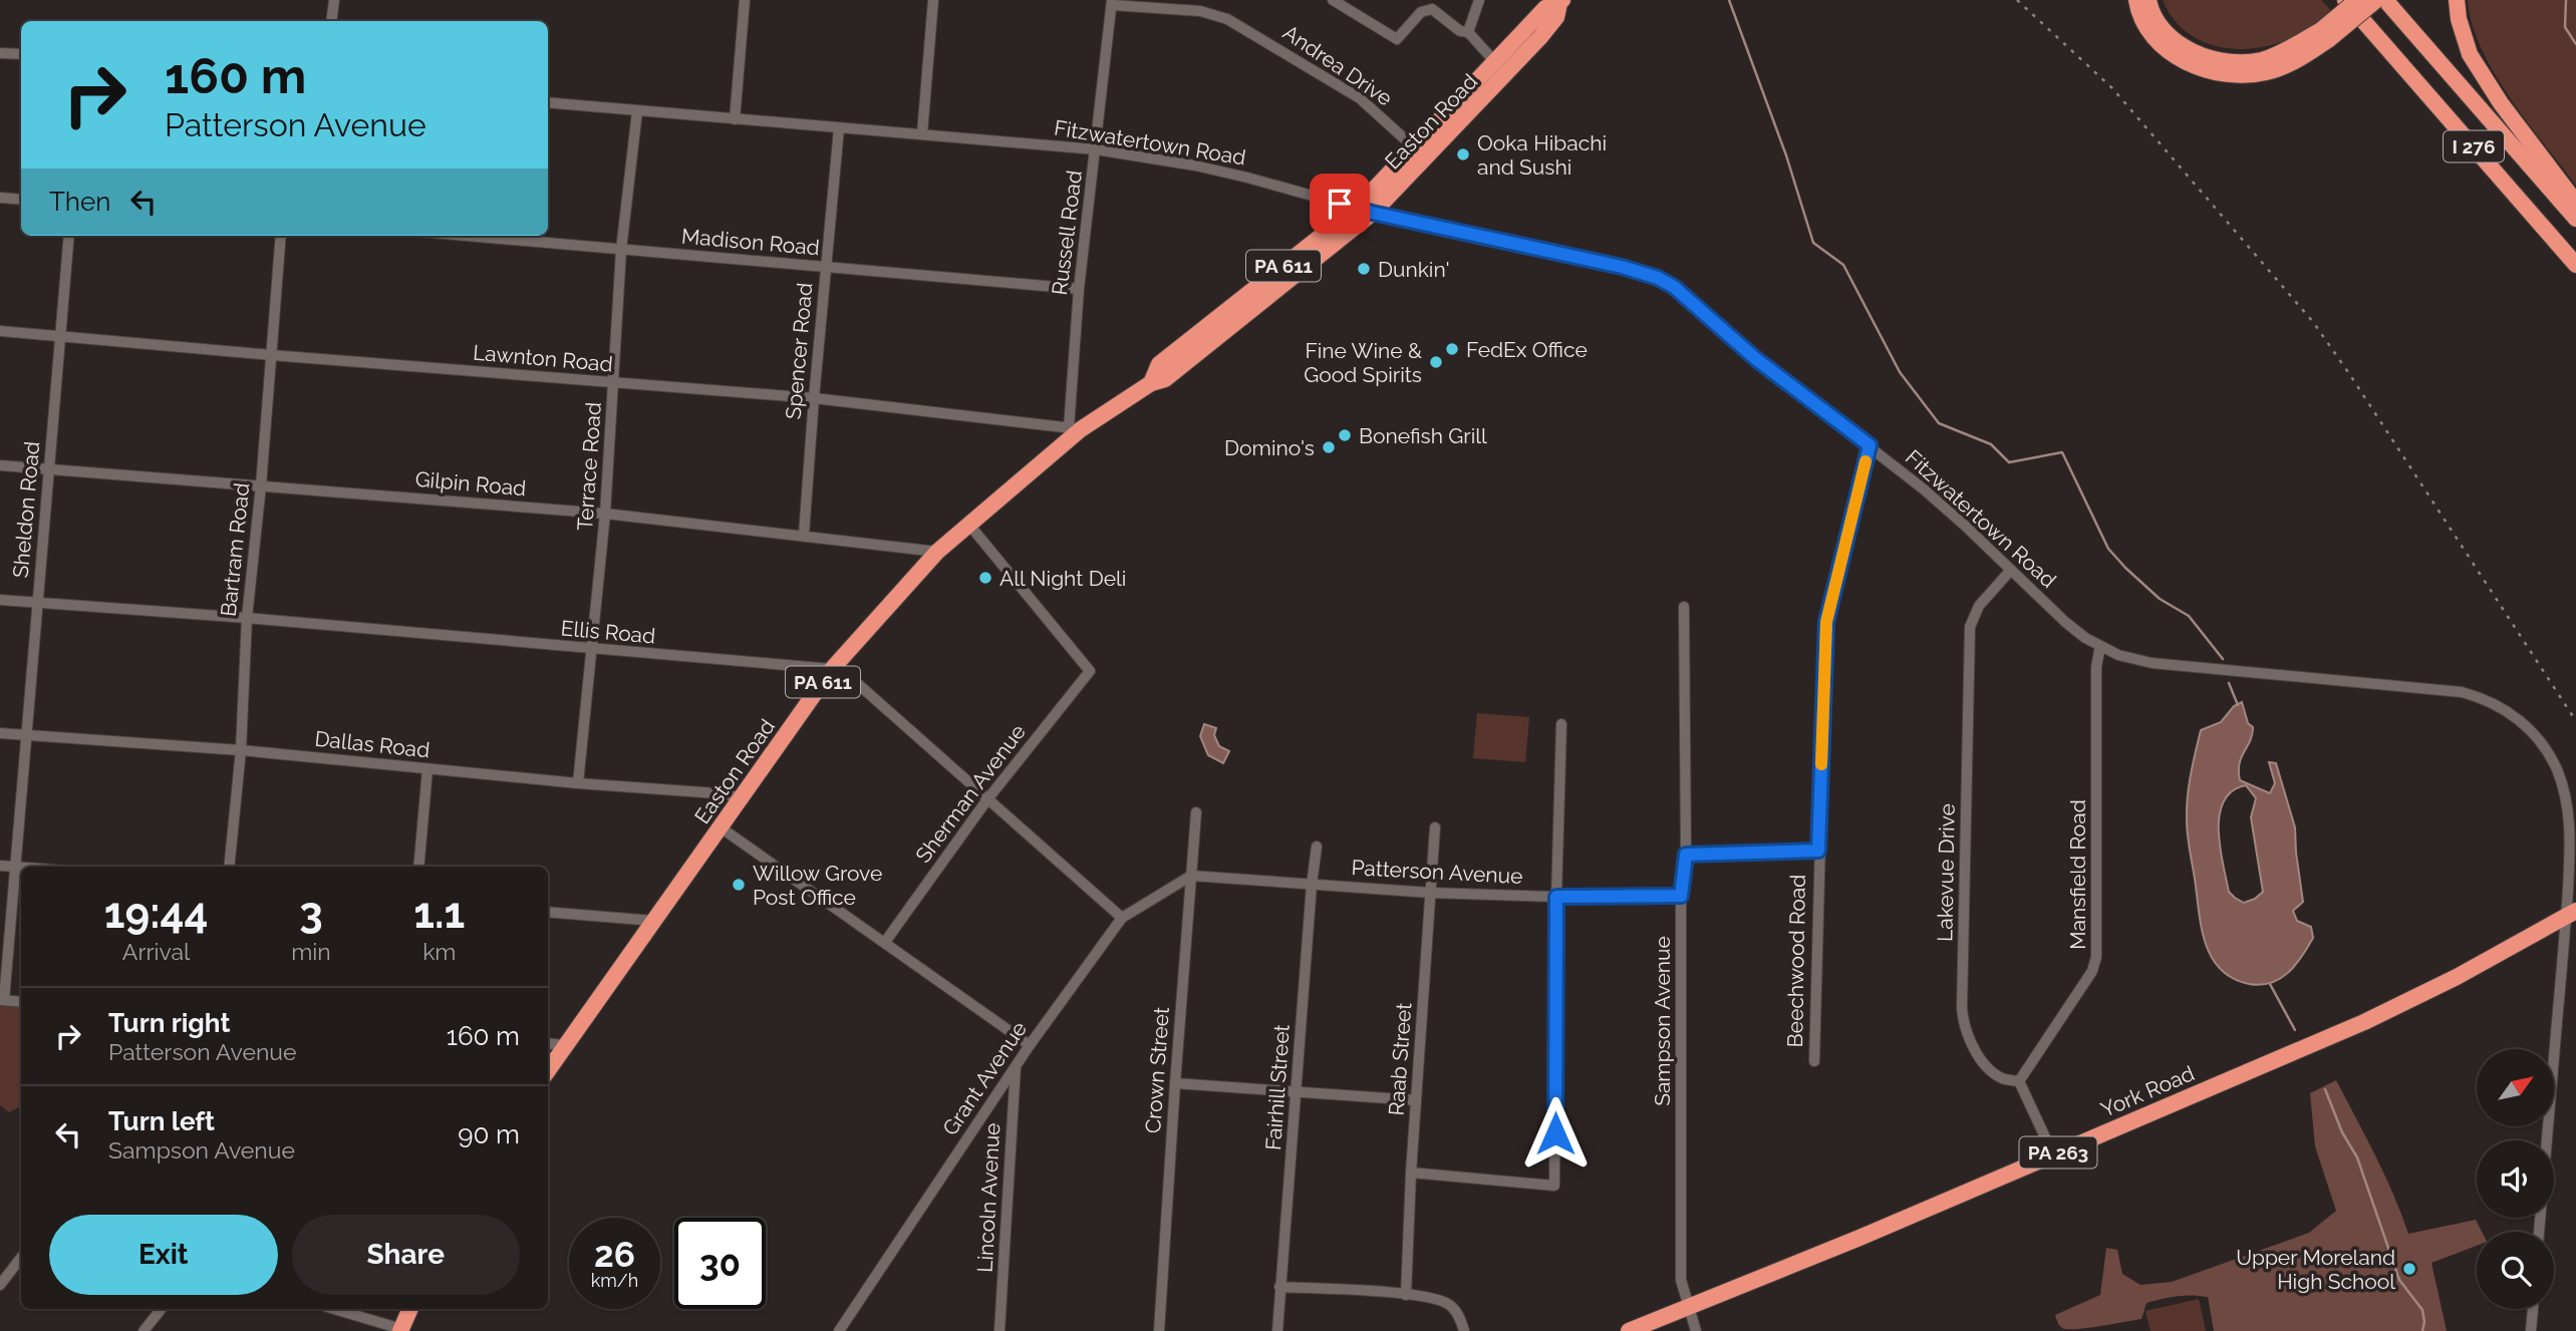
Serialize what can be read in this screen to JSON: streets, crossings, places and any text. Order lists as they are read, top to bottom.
{
  "streets": {
    "highway": [
      "Easton Road",
      "I 276",
      "PA 611",
      "York Road",
      "PA 263"
    ],
    "street": [
      "Andrea Drive",
      "Fitzwatertown Road",
      "Russell Road",
      "Madison Road",
      "Spencer Road",
      "Lawnton Road",
      "Terrace Road",
      "Gilpin Road",
      "Sheldon Road",
      "Bartram Road",
      "Ellis Road",
      "Dallas Road",
      "Sherman Avenue",
      "Patterson Avenue",
      "Lakevue Drive",
      "Mansfield Road",
      "Beechwood Road",
      "Sampson Avenue",
      "Raab Street",
      "Crown Street",
      "Grant Avenue",
      "Fairhill Street",
      "Lincoln Avenue"
    ]
  },
  "crossings": [
    ["Andrea Drive", "Easton Road"],
    ["Andrea Drive", "Russell Road"],
    ["Easton Road", "Fitzwatertown Road"],
    ["Easton Road", "Russell Road"],
    ["Easton Road", "Lawnton Road"],
    ["Easton Road", "Gilpin Road"],
    ["Easton Road", "Ellis Road"],
    ["Easton Road", "Dallas Road"],
    ["Easton Road", "Sherman Avenue"],
    ["Fitzwatertown Road", "Russell Road"],
    ["Fitzwatertown Road", "Spencer Road"],
    ["Fitzwatertown Road", "Terrace Road"],
    ["Fitzwatertown Road", "Lakevue Drive"],
    ["Fitzwatertown Road", "Mansfield Road"],
    ["Fitzwatertown Road", "Beechwood Road"],
    ["Fitzwatertown Road", "York Road"],
    ["Russell Road", "Madison Road"],
    ["Russell Road", "Lawnton Road"],
    ["Madison Road", "Spencer Road"],
    ["Madison Road", "Terrace Road"],
    ["Spencer Road", "Lawnton Road"],
    ["Spencer Road", "Gilpin Road"],
    ["Lawnton Road", "Terrace Road"],
    ["Lawnton Road", "Sheldon Road"],
    ["Lawnton Road", "Bartram Road"],
    ["Terrace Road", "Gilpin Road"],
    ["Terrace Road", "Ellis Road"],
    ["Terrace Road", "Dallas Road"],
    ["Gilpin Road", "Sheldon Road"],
    ["Gilpin Road", "Bartram Road"],
    ["Sheldon Road", "Ellis Road"],
    ["Sheldon Road", "Dallas Road"],
    ["Bartram Road", "Ellis Road"],
    ["Bartram Road", "Dallas Road"],
    ["Ellis Road", "Sherman Avenue"],
    ["Ellis Road", "Grant Avenue"],
    ["Patterson Avenue", "Sampson Avenue"],
    ["Patterson Avenue", "Raab Street"],
    ["Patterson Avenue", "Crown Street"],
    ["Patterson Avenue", "Grant Avenue"],
    ["Patterson Avenue", "Fairhill Street"],
    ["Lakevue Drive", "Mansfield Road"],
    ["Sampson Avenue", "York Road"],
    ["Crown Street", "Grant Avenue"],
    ["Grant Avenue", "Lincoln Avenue"]
  ],
  "places": [
    "Ooka Hibachi and Sushi",
    "Dunkin'",
    "FedEx Office",
    "Fine Wine & Good Spirits",
    "Bonefish Grill",
    "Domino's",
    "All Night Deli",
    "Willow Grove Post Office",
    "Upper Moreland High School"
  ],
  "north": "top right",
  "page": {
    "turn": ["160 m", "Patterson Avenue"],
    "then": "Then",
    "eta": [
      "19:44",
      "Arrival",
      "3",
      "min",
      "1.1",
      "km"
    ],
    "list": [
      {
        "name": "Turn right",
        "note": "Patterson Avenue",
        "value": "160 m"
      },
      {
        "name": "Turn left",
        "note": "Sampson Avenue",
        "value": "90 m"
      }
    ],
    "buttons": ["Exit", "Share"],
    "speed": "26 km/h",
    "limit": "30"
  }
}
